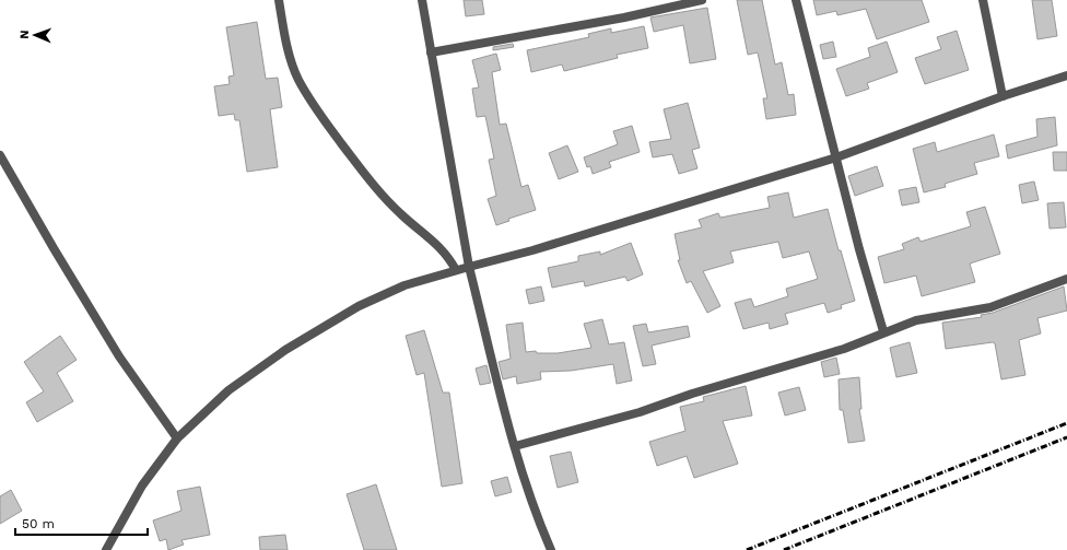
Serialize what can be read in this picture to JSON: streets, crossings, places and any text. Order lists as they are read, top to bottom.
{
  "scale_bar": "50 m",
  "north": "left"
}
